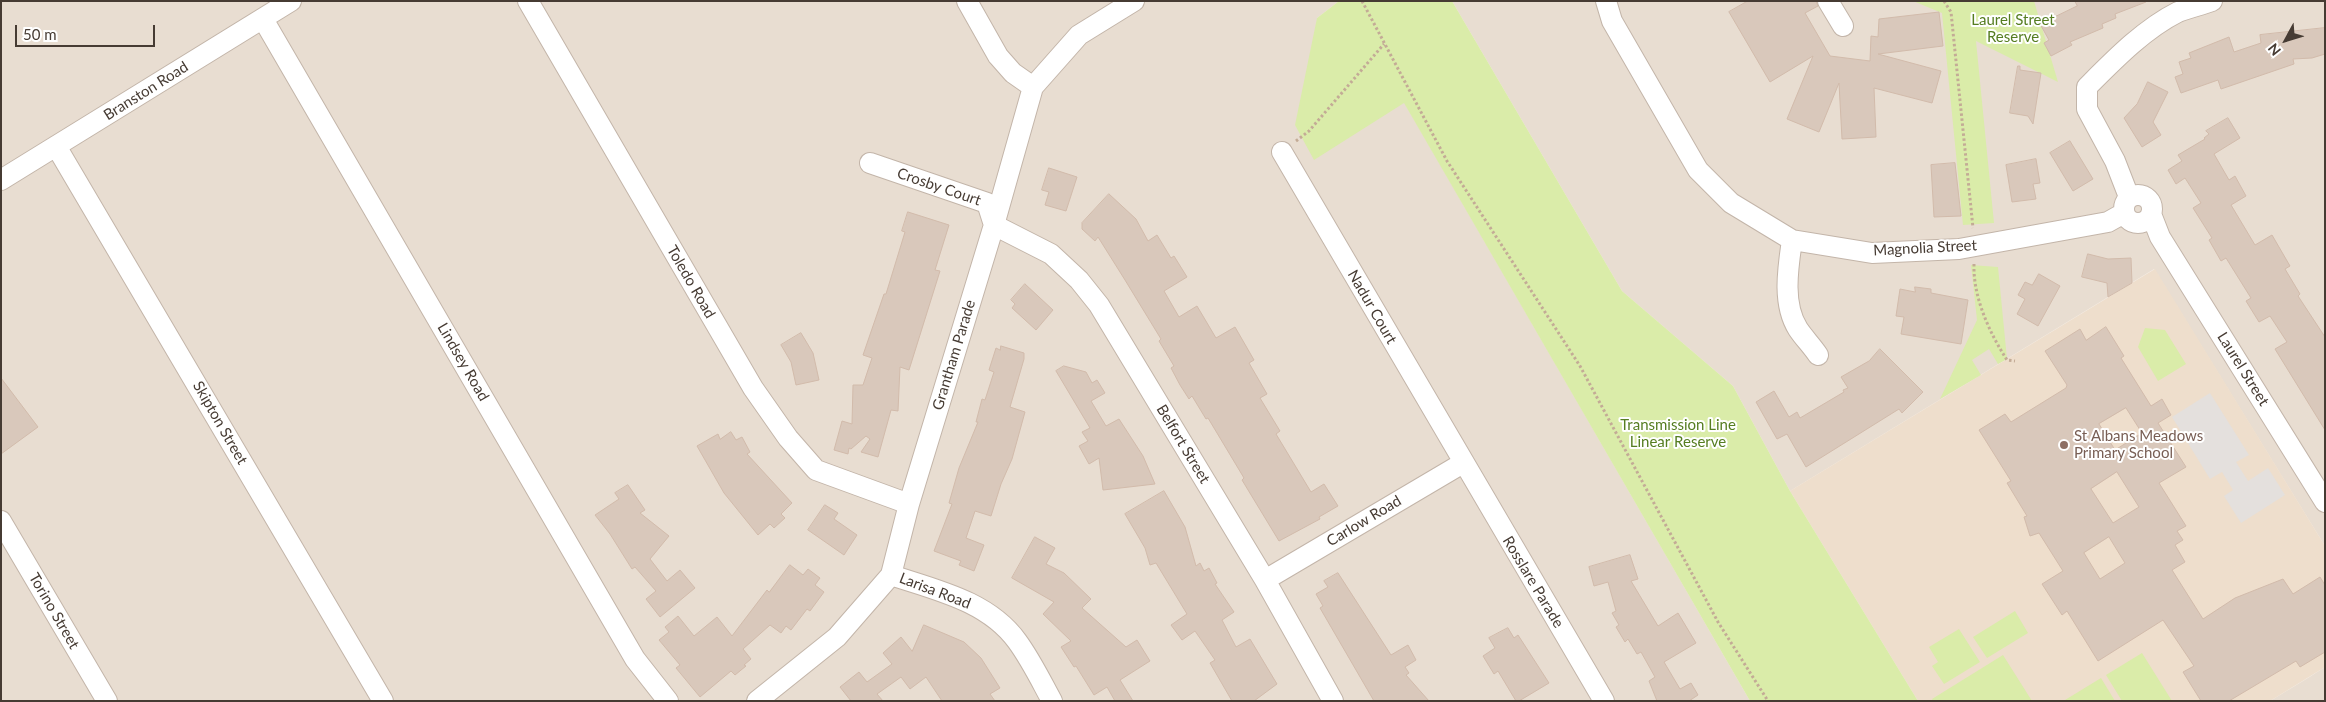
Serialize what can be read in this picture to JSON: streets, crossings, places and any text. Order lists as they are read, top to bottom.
{
  "streets": {
    "street": [
      "Branston Road",
      "Crosby Court",
      "Magnolia Street",
      "Toledo Road",
      "Nadur Court",
      "Grantham Parade",
      "Lindsey Road",
      "Laurel Street",
      "Skipton Street",
      "Belfort Street",
      "Carlow Road",
      "Rosslare Parade",
      "Larisa Road",
      "Torino Street"
    ]
  },
  "crossings": [
    ["Branston Road", "Lindsey Road"],
    ["Branston Road", "Skipton Street"],
    ["Crosby Court", "Grantham Parade"],
    ["Crosby Court", "Belfort Street"],
    ["Magnolia Street", "Laurel Street"],
    ["Toledo Road", "Grantham Parade"],
    ["Nadur Court", "Carlow Road"],
    ["Nadur Court", "Rosslare Parade"],
    ["Grantham Parade", "Belfort Street"],
    ["Grantham Parade", "Larisa Road"],
    ["Belfort Street", "Carlow Road"],
    ["Carlow Road", "Rosslare Parade"]
  ],
  "parks": ["Laurel Street Reserve", "Transmission Line Linear Reserve"],
  "places": ["St Albans Meadows Primary School"],
  "scale_bar": "50 m",
  "north": "bottom left"
}
